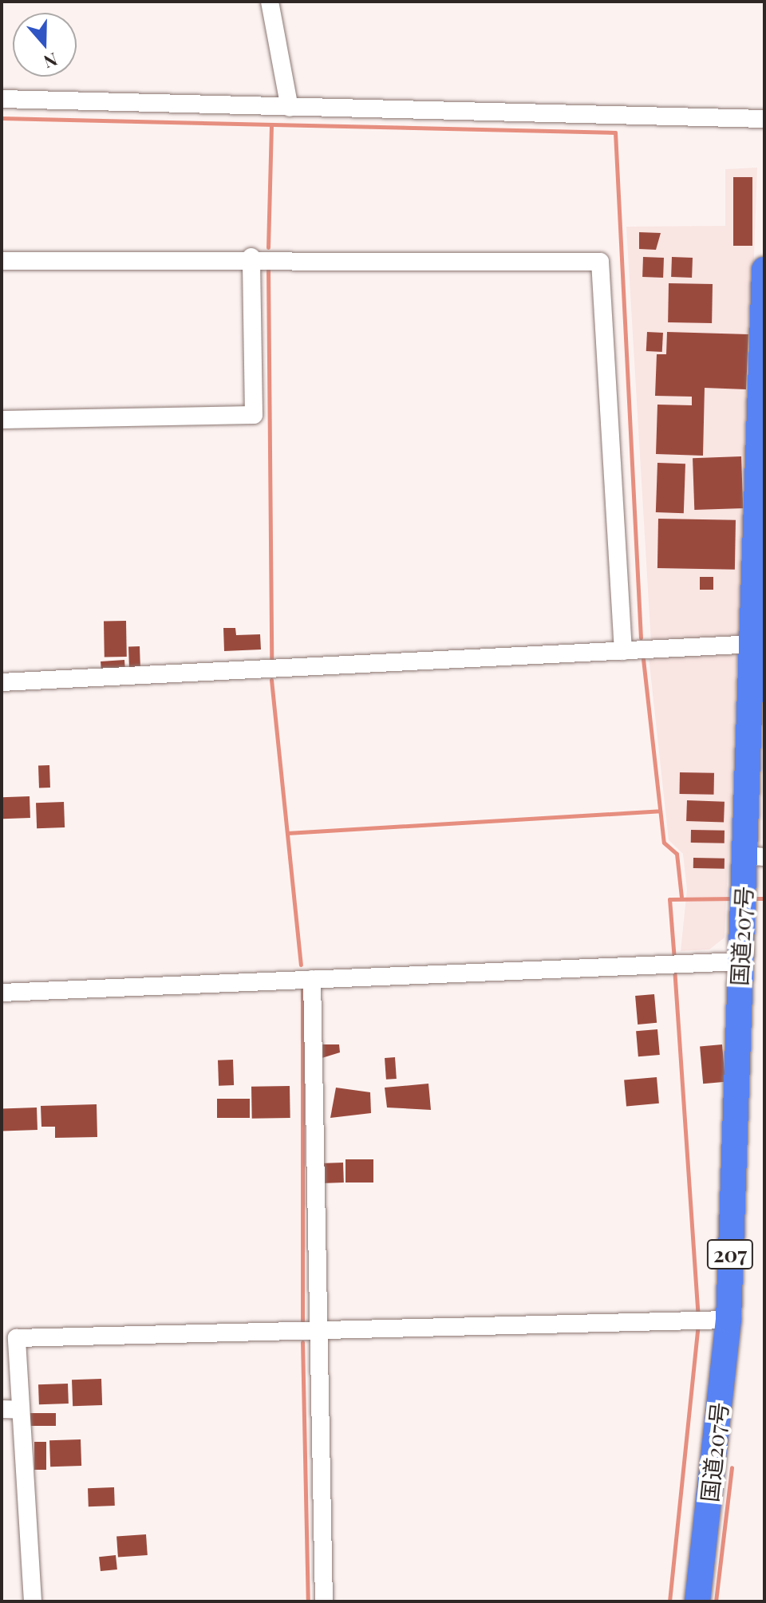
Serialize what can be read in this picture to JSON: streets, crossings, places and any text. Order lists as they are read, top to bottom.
{
  "streets": {
    "highway": ["国道207号", "207"]
  },
  "north": "bottom"
}
